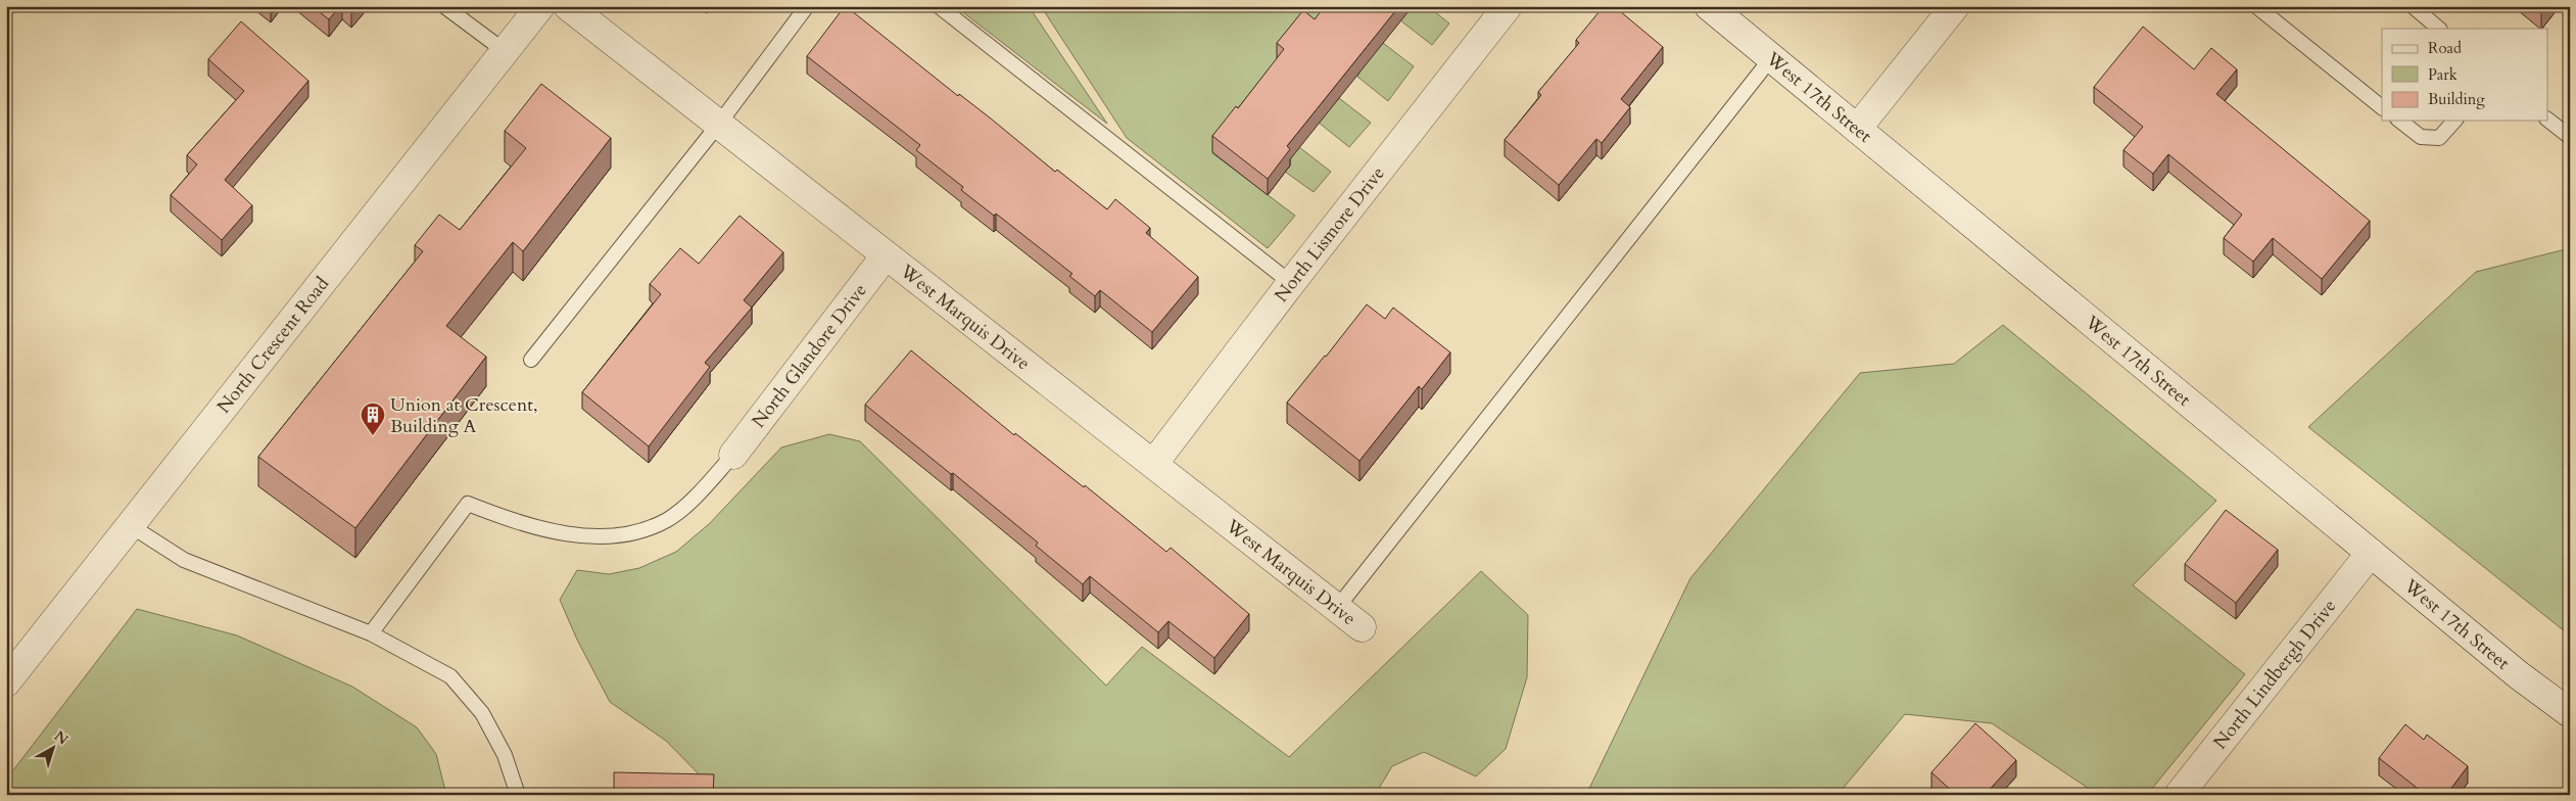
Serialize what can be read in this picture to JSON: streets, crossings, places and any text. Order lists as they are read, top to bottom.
{
  "streets": {
    "street": [
      "West 17th Street",
      "North Lismore Drive",
      "West Marquis Drive",
      "North Crescent Road",
      "North Glandore Drive",
      "North Lindbergh Drive"
    ]
  },
  "crossings": [
    ["West 17th Street", "North Lindbergh Drive"],
    ["North Lismore Drive", "West Marquis Drive"],
    ["West Marquis Drive", "North Glandore Drive"]
  ],
  "places": {
    "building": ["Union at Crescent, Building A"]
  },
  "legend": ["Road", "Park", "Building"],
  "north": "top right"
}
